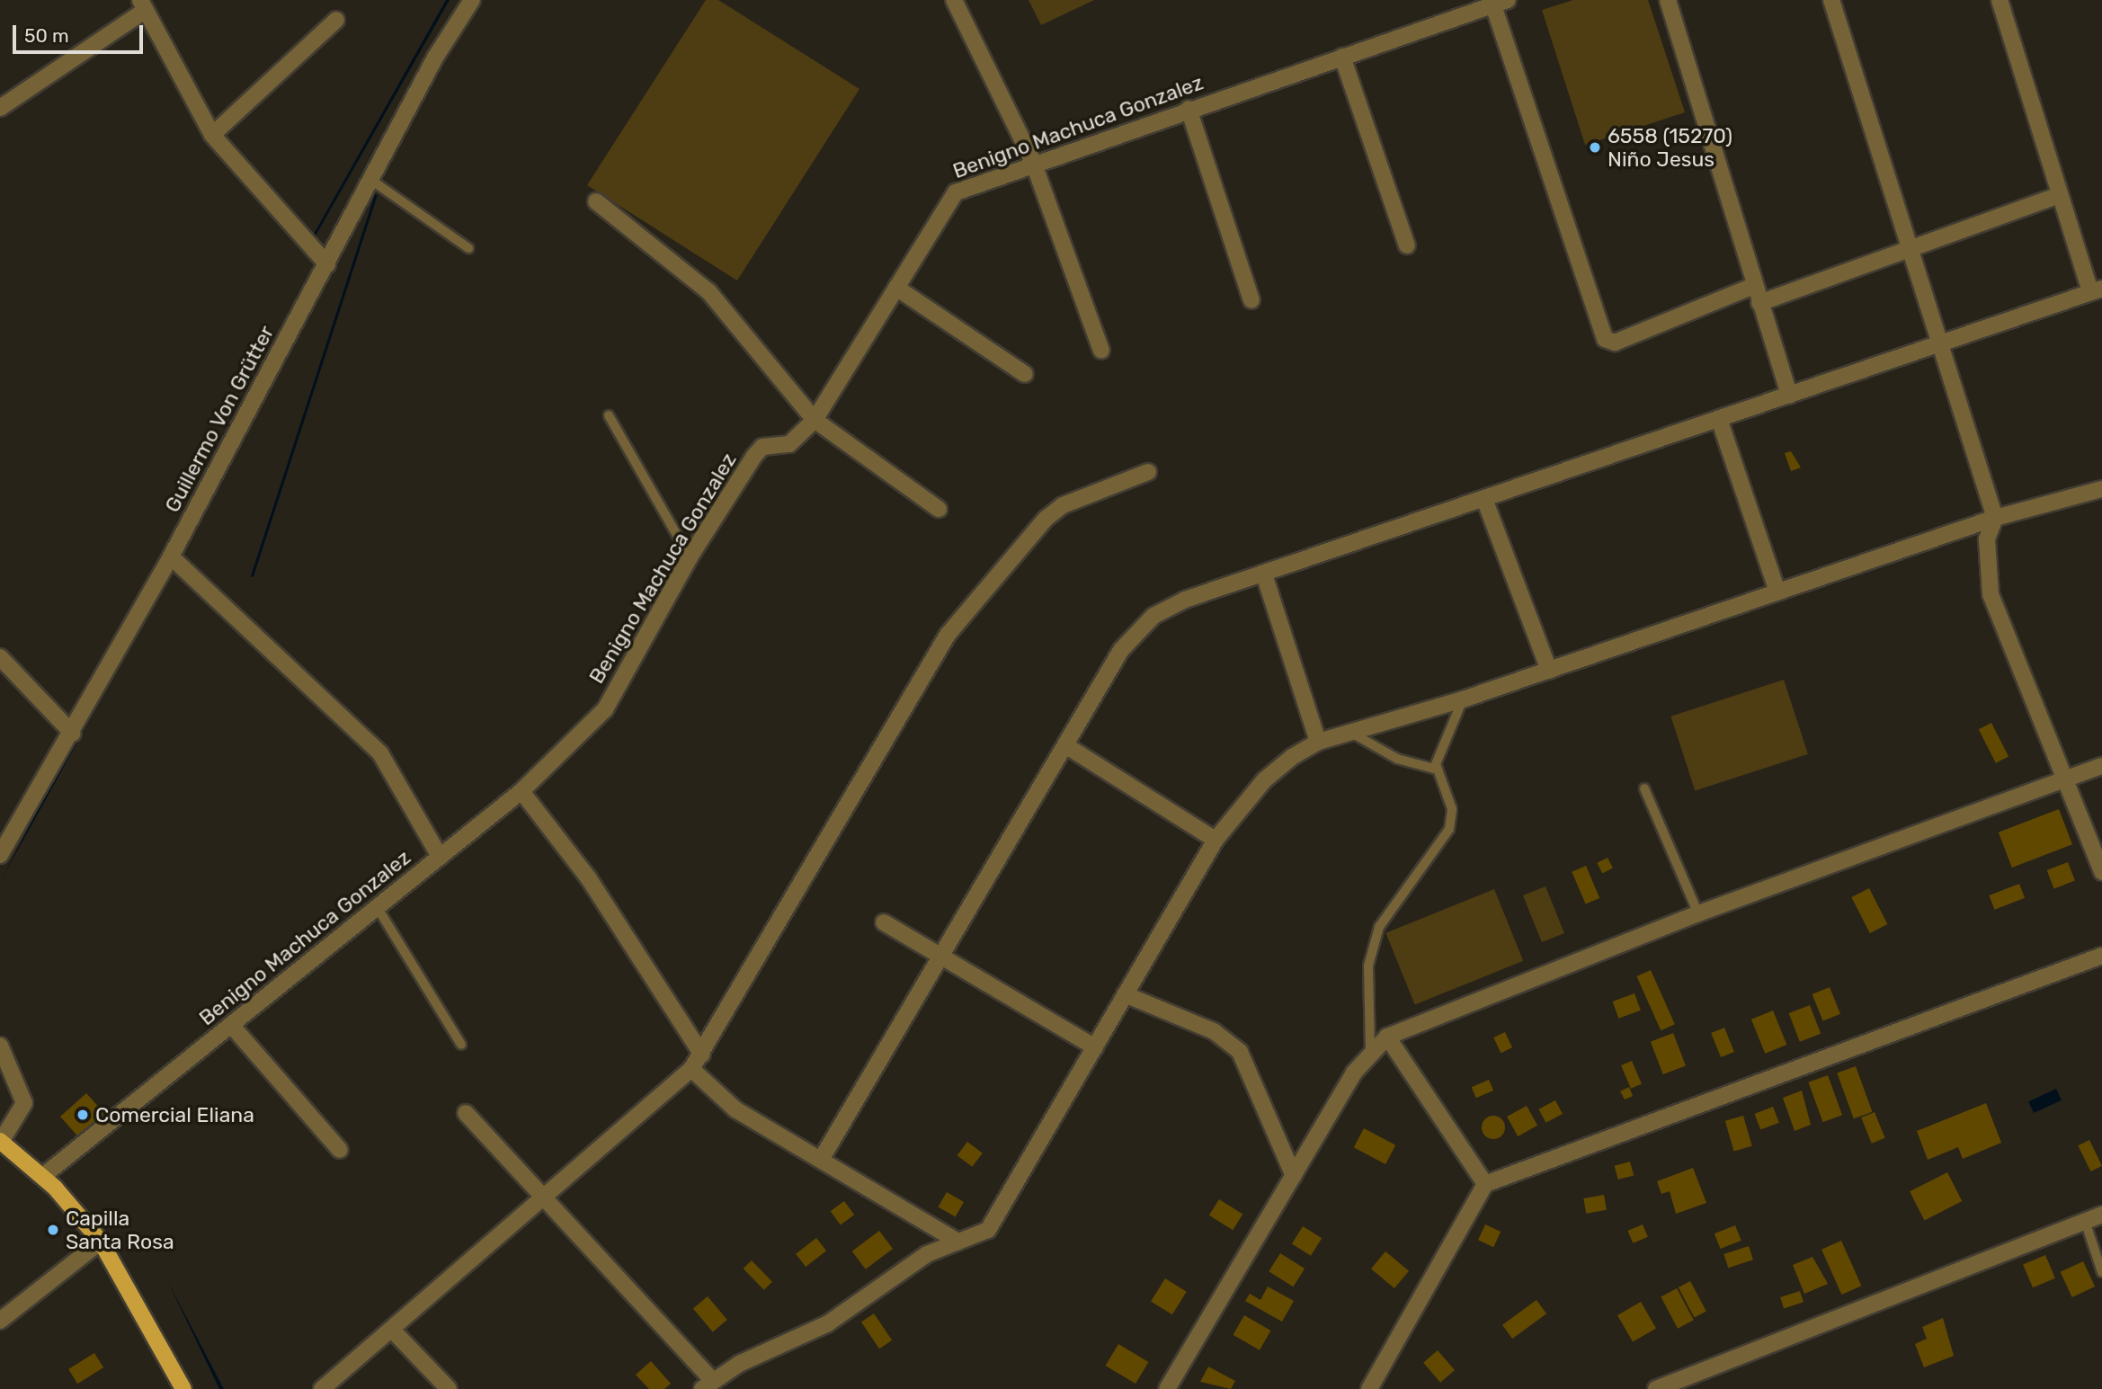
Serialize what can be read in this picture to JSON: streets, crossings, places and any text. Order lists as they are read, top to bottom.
{
  "streets": {
    "street": ["Benigno Machuca Gonzalez", "Guillermo Von Grütter"]
  },
  "places": ["6558 (15270) Niño Jesus", "Comercial Eliana", "Capilla Santa Rosa"],
  "scale_bar": "50 m"
}
